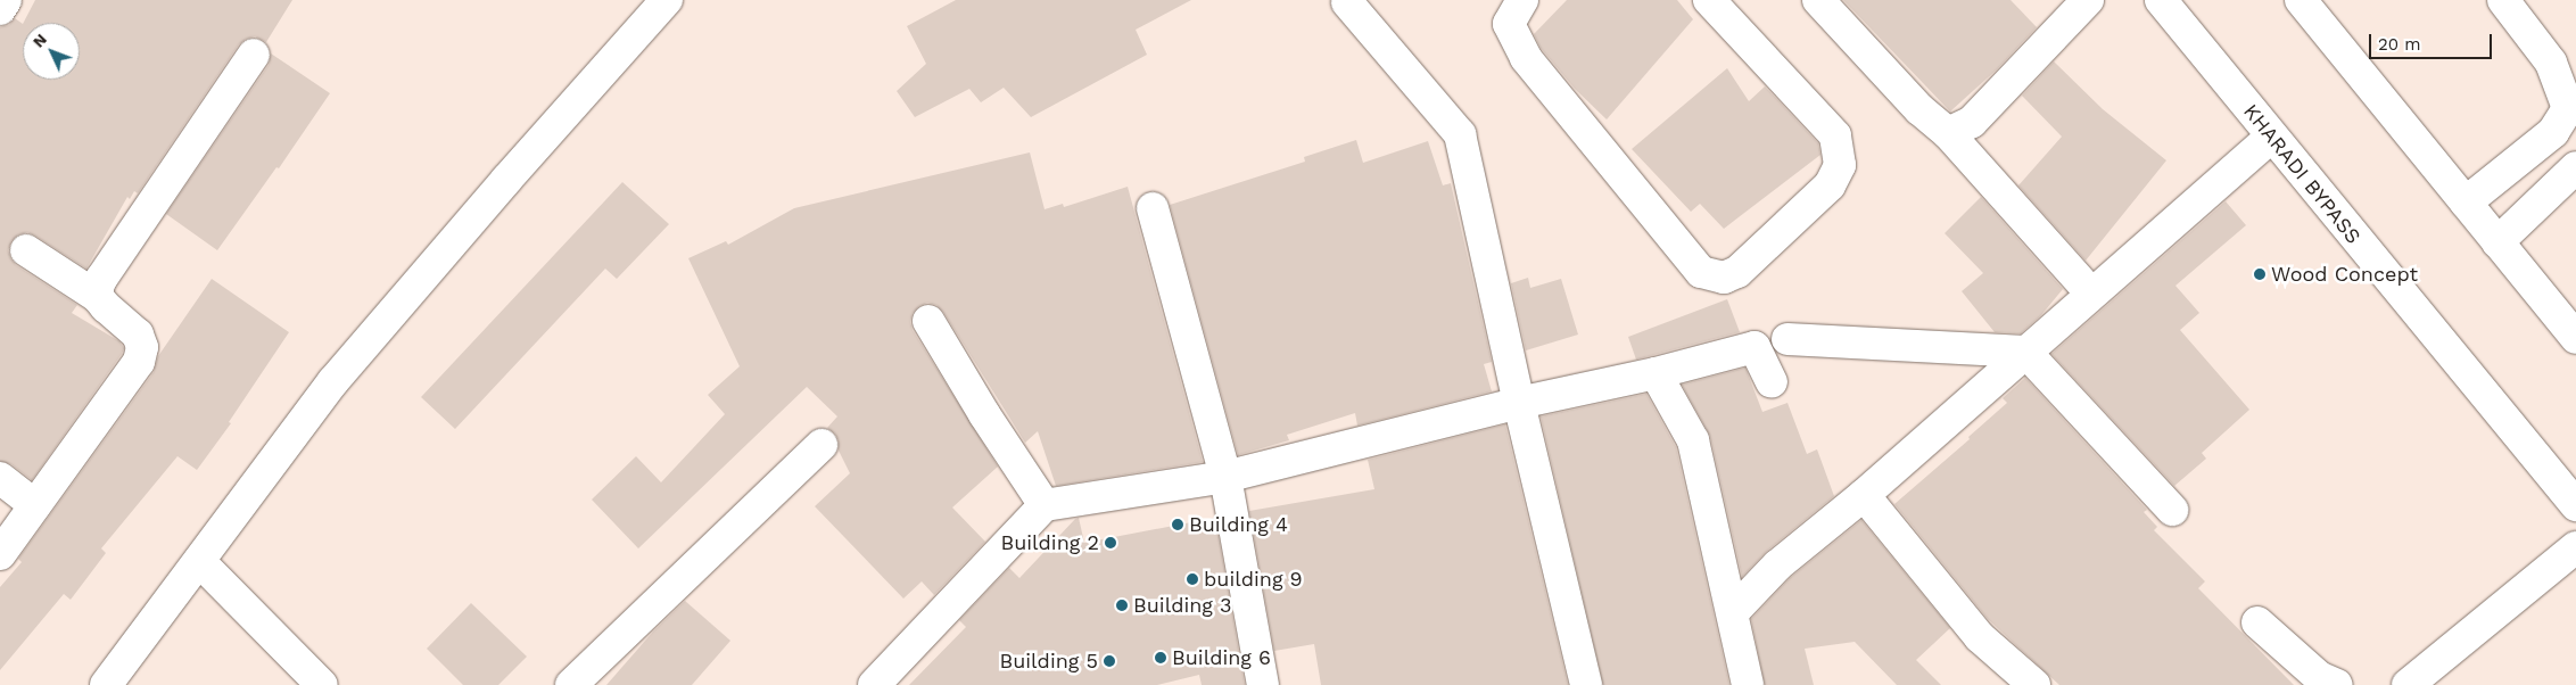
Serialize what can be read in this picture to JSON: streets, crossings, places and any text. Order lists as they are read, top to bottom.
{
  "streets": {
    "main road": ["KHARADI BYPASS"]
  },
  "places": [
    "Wood Concept",
    "Building 4",
    "Building 2",
    "building 9",
    "Building 3",
    "Building 6",
    "Building 5"
  ],
  "scale_bar": "20 m",
  "north": "top left"
}
